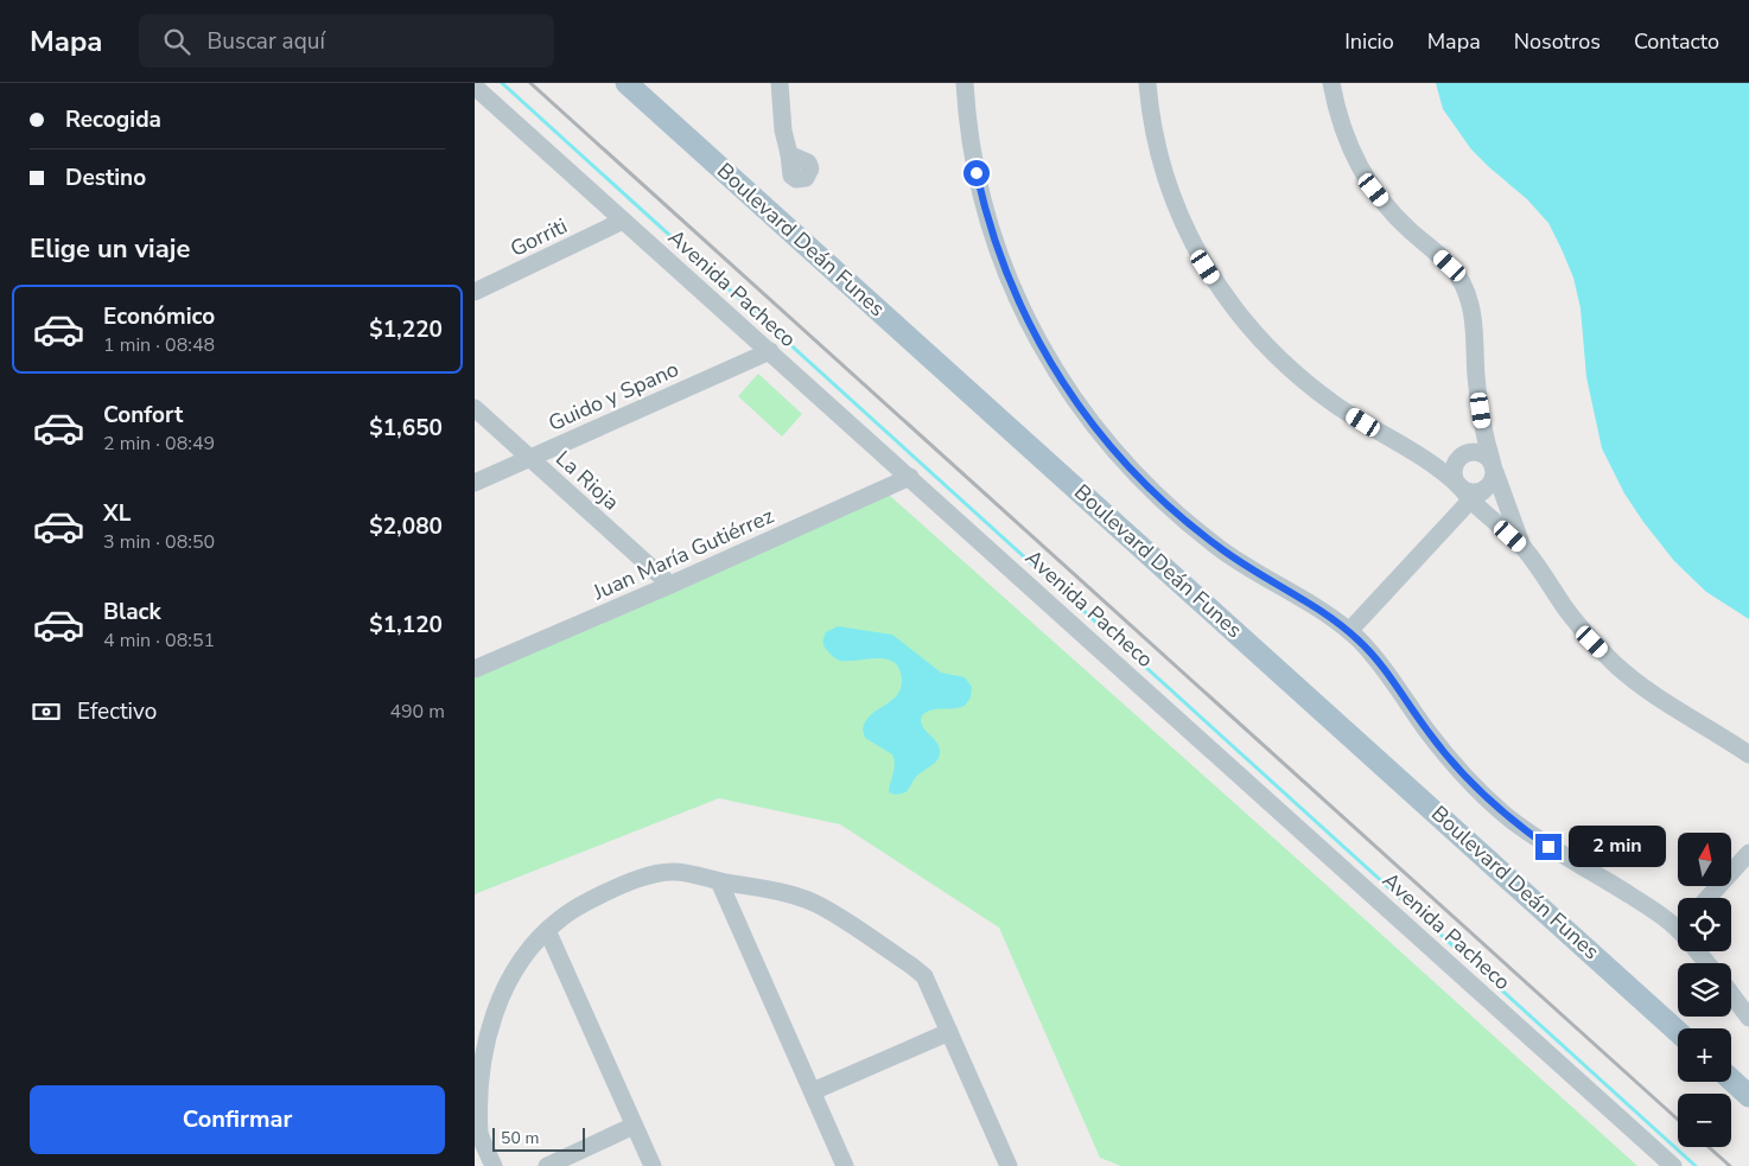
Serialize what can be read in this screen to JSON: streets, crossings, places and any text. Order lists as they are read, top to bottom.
{
  "streets": {
    "main road": ["Boulevard Deán Funes"],
    "street": [
      "Gorriti",
      "Avenida Pacheco",
      "Guido y Spano",
      "La Rioja",
      "Juan María Gutiérrez"
    ]
  },
  "crossings": [
    ["Gorriti", "Avenida Pacheco"],
    ["Avenida Pacheco", "Guido y Spano"],
    ["Avenida Pacheco", "Juan María Gutiérrez"],
    ["Guido y Spano", "La Rioja"],
    ["La Rioja", "Juan María Gutiérrez"]
  ],
  "scale_bar": "50 m",
  "north": "top",
  "page": {
    "header": "Mapa",
    "search": "Buscar aquí",
    "nav": [
      "Inicio",
      "Mapa",
      "Nosotros",
      "Contacto"
    ],
    "banner": ["Recogida", "Destino"],
    "heading": "Elige un viaje",
    "list": [
      {
        "name": "Económico",
        "note": "1 min · 08:48",
        "value": "$1,220"
      },
      {
        "name": "Confort",
        "note": "2 min · 08:49",
        "value": "$1,650"
      },
      {
        "name": "XL",
        "note": "3 min · 08:50",
        "value": "$2,080"
      },
      {
        "name": "Black",
        "note": "4 min · 08:51",
        "value": "$1,120"
      }
    ],
    "pay": ["Efectivo", "490 m"],
    "bubble": "2 min",
    "map_buttons": ["+", "−"],
    "buttons": "Confirmar",
    "scale": "50 m"
  }
}
